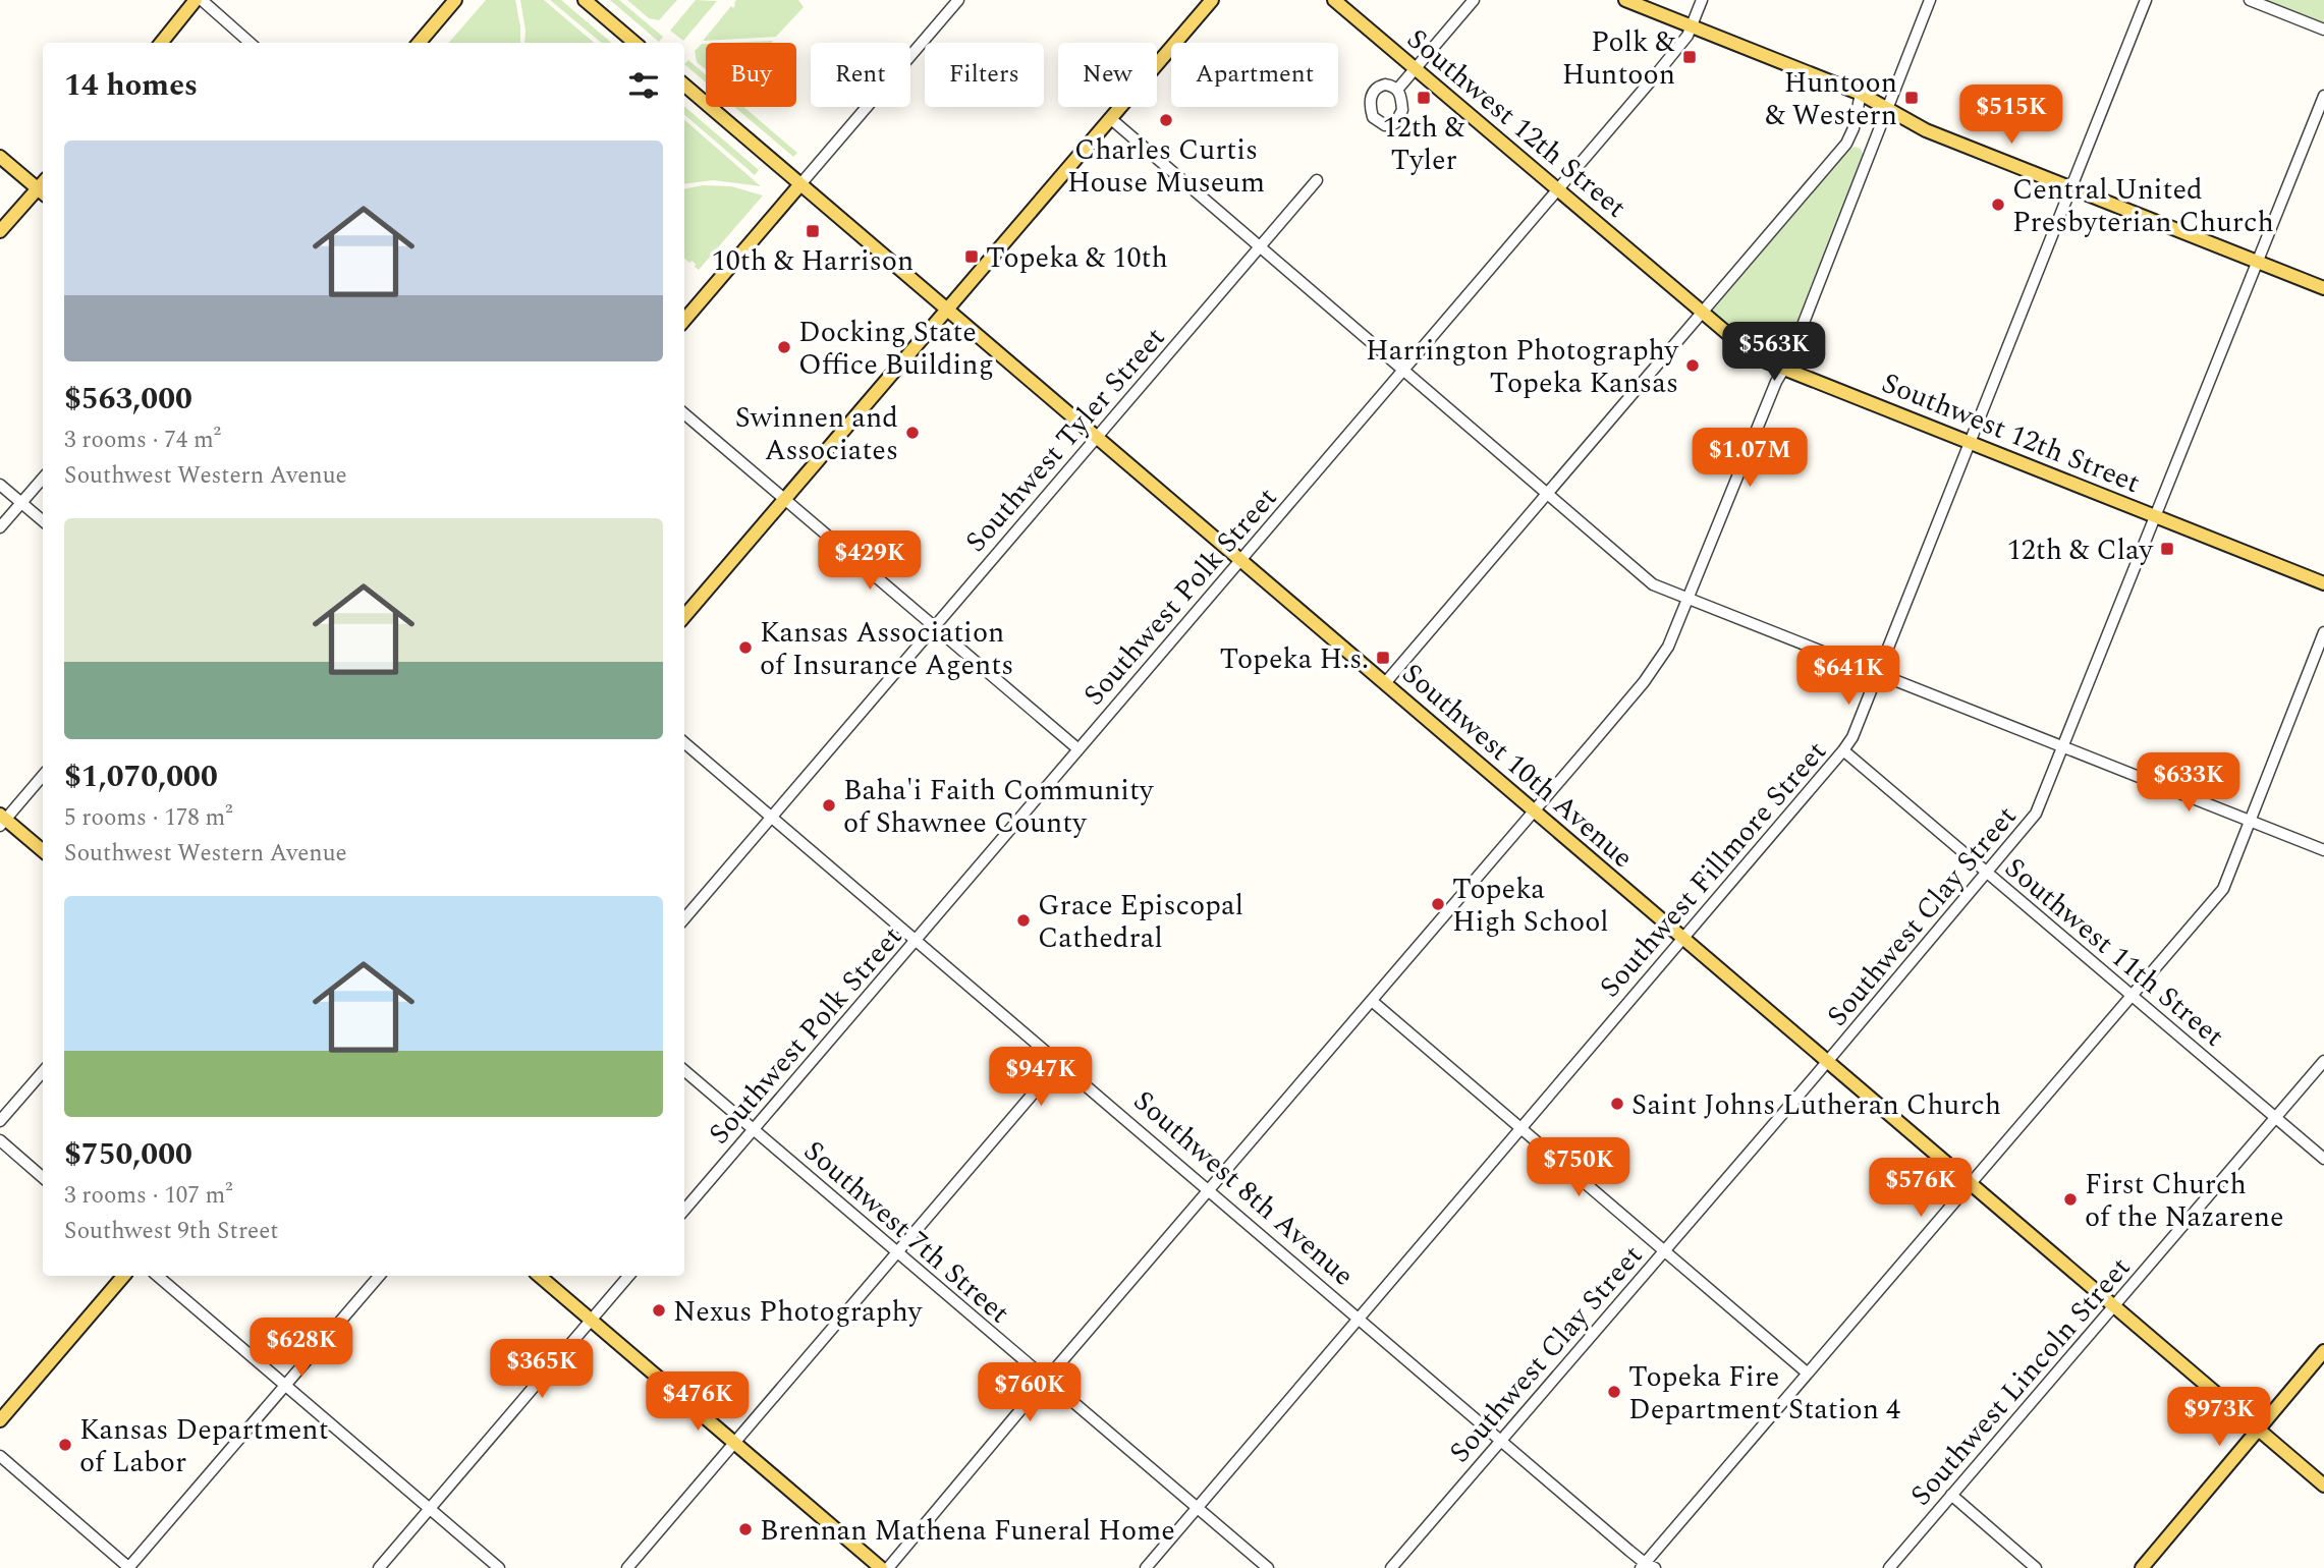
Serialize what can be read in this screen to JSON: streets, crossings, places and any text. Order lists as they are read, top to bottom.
{
  "streets": {
    "main road": ["Southwest 12th Street", "Southwest 10th Avenue"],
    "street": [
      "Southwest Tyler Street",
      "Southwest Polk Street",
      "Southwest Fillmore Street",
      "Southwest Clay Street",
      "Southwest 11th Street",
      "Southwest 8th Avenue",
      "Southwest 7th Street",
      "Southwest Lincoln Street"
    ]
  },
  "crossings": [
    ["Southwest 12th Street", "Southwest Polk Street"],
    ["Southwest 12th Street", "Southwest Fillmore Street"],
    ["Southwest 12th Street", "Southwest Clay Street"],
    ["Southwest Tyler Street", "Southwest 10th Avenue"],
    ["Southwest Tyler Street", "Southwest 8th Avenue"],
    ["Southwest Polk Street", "Southwest 10th Avenue"],
    ["Southwest Polk Street", "Southwest 8th Avenue"],
    ["Southwest Polk Street", "Southwest 7th Street"],
    ["Southwest 10th Avenue", "Southwest Fillmore Street"],
    ["Southwest 10th Avenue", "Southwest Clay Street"],
    ["Southwest 10th Avenue", "Southwest Lincoln Street"],
    ["Southwest Fillmore Street", "Southwest 11th Street"],
    ["Southwest Fillmore Street", "Southwest 8th Avenue"],
    ["Southwest Fillmore Street", "Southwest 7th Street"],
    ["Southwest Clay Street", "Southwest 11th Street"],
    ["Southwest Clay Street", "Southwest 8th Avenue"],
    ["Southwest 11th Street", "Southwest Lincoln Street"]
  ],
  "places": {
    "transit": [
      "Polk & Huntoon",
      "12th & Tyler",
      "Huntoon & Western",
      "10th & Harrison",
      "Topeka & 10th",
      "12th & Clay",
      "Topeka H.s."
    ],
    "other": [
      "Charles Curtis House Museum",
      "Central United Presbyterian Church",
      "Docking State Office Building",
      "Harrington Photography Topeka Kansas",
      "Swinnen and Associates",
      "Kansas Association of Insurance Agents",
      "Baha'i Faith Community of Shawnee County",
      "Topeka High School",
      "Grace Episcopal Cathedral",
      "Saint Johns Lutheran Church",
      "First Church of the Nazarene",
      "Nexus Photography",
      "Topeka Fire Department Station 4",
      "Kansas Department of Labor",
      "Brennan Mathena Funeral Home"
    ]
  },
  "page": {
    "chip": [
      "Buy",
      "Rent",
      "Filters",
      "New",
      "Apartment"
    ],
    "heading": "14 homes",
    "price": [
      "$515K",
      "$563K",
      "$1.07M",
      "$429K",
      "$641K",
      "$633K",
      "$947K",
      "$750K",
      "$576K",
      "$628K",
      "$365K",
      "$760K",
      "$476K",
      "$973K"
    ],
    "list": [
      {
        "name": "$563,000",
        "note": "3 rooms · 74 m² · Southwest Western Avenue"
      },
      {
        "name": "$1,070,000",
        "note": "5 rooms · 178 m² · Southwest Western Avenue"
      },
      {
        "name": "$750,000",
        "note": "3 rooms · 107 m² · Southwest 9th Street"
      }
    ]
  }
}
